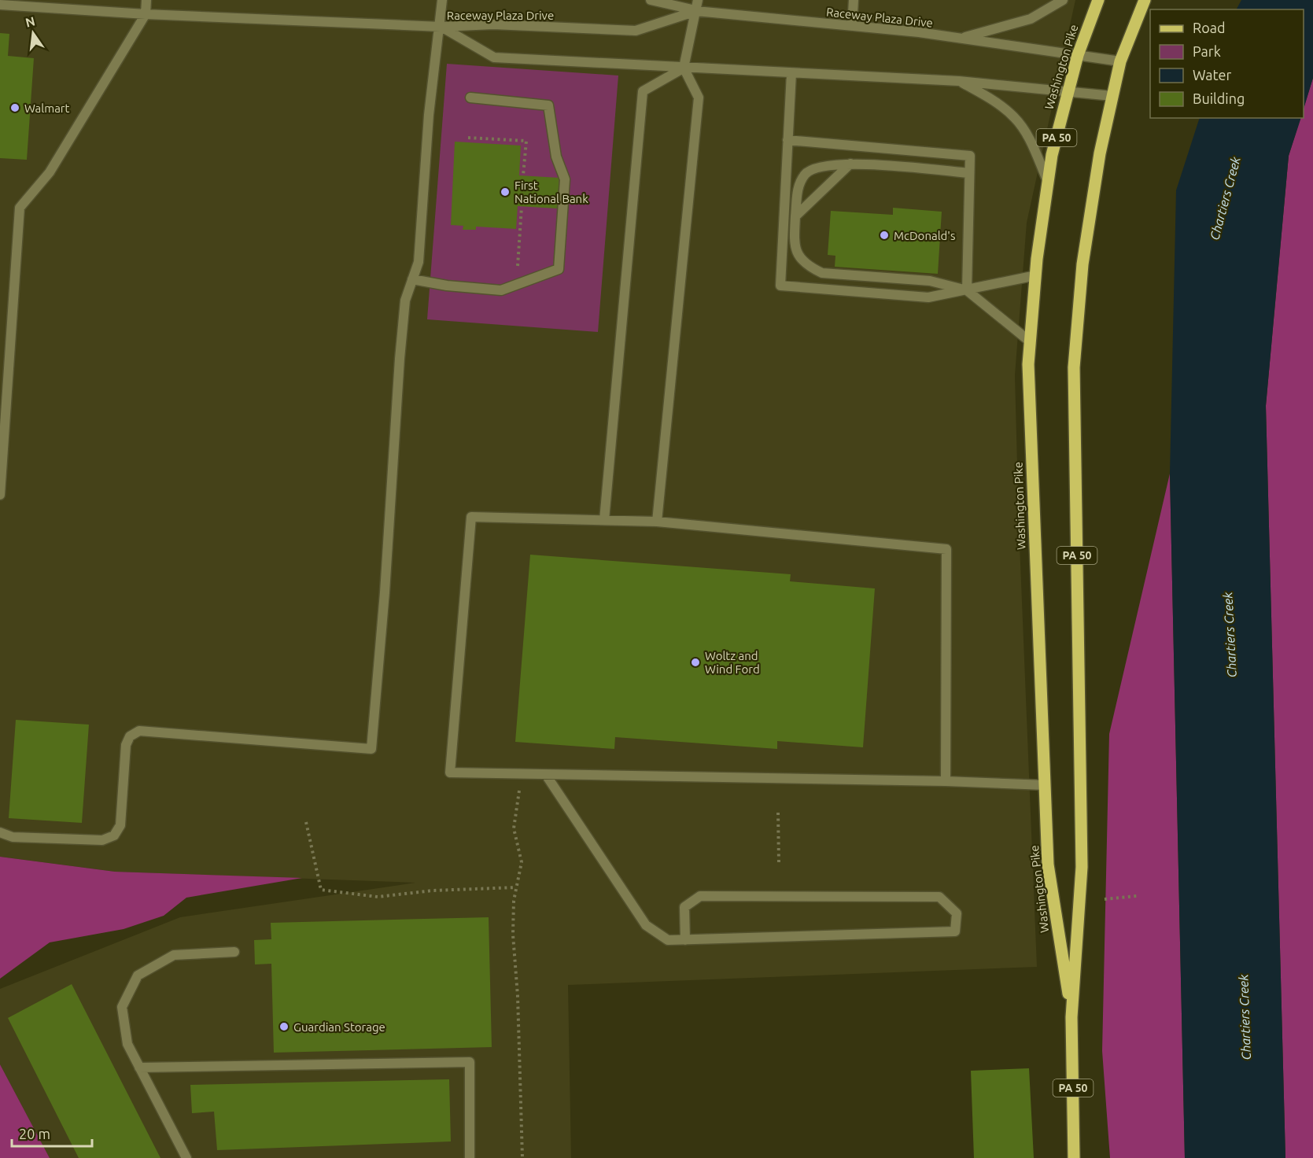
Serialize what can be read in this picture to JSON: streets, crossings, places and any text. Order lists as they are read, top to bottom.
{
  "streets": {
    "main road": ["Washington Pike", "PA 50"],
    "lane": ["Raceway Plaza Drive"]
  },
  "crossings": [
    ["Raceway Plaza Drive", "Washington Pike"]
  ],
  "water": ["Chartiers Creek"],
  "places": [
    "Walmart",
    "First National Bank",
    "McDonald's",
    "Woltz and Wind Ford",
    "Guardian Storage"
  ],
  "legend": [
    "Road",
    "Park",
    "Water",
    "Building"
  ],
  "scale_bar": "20 m",
  "north": "top"
}
